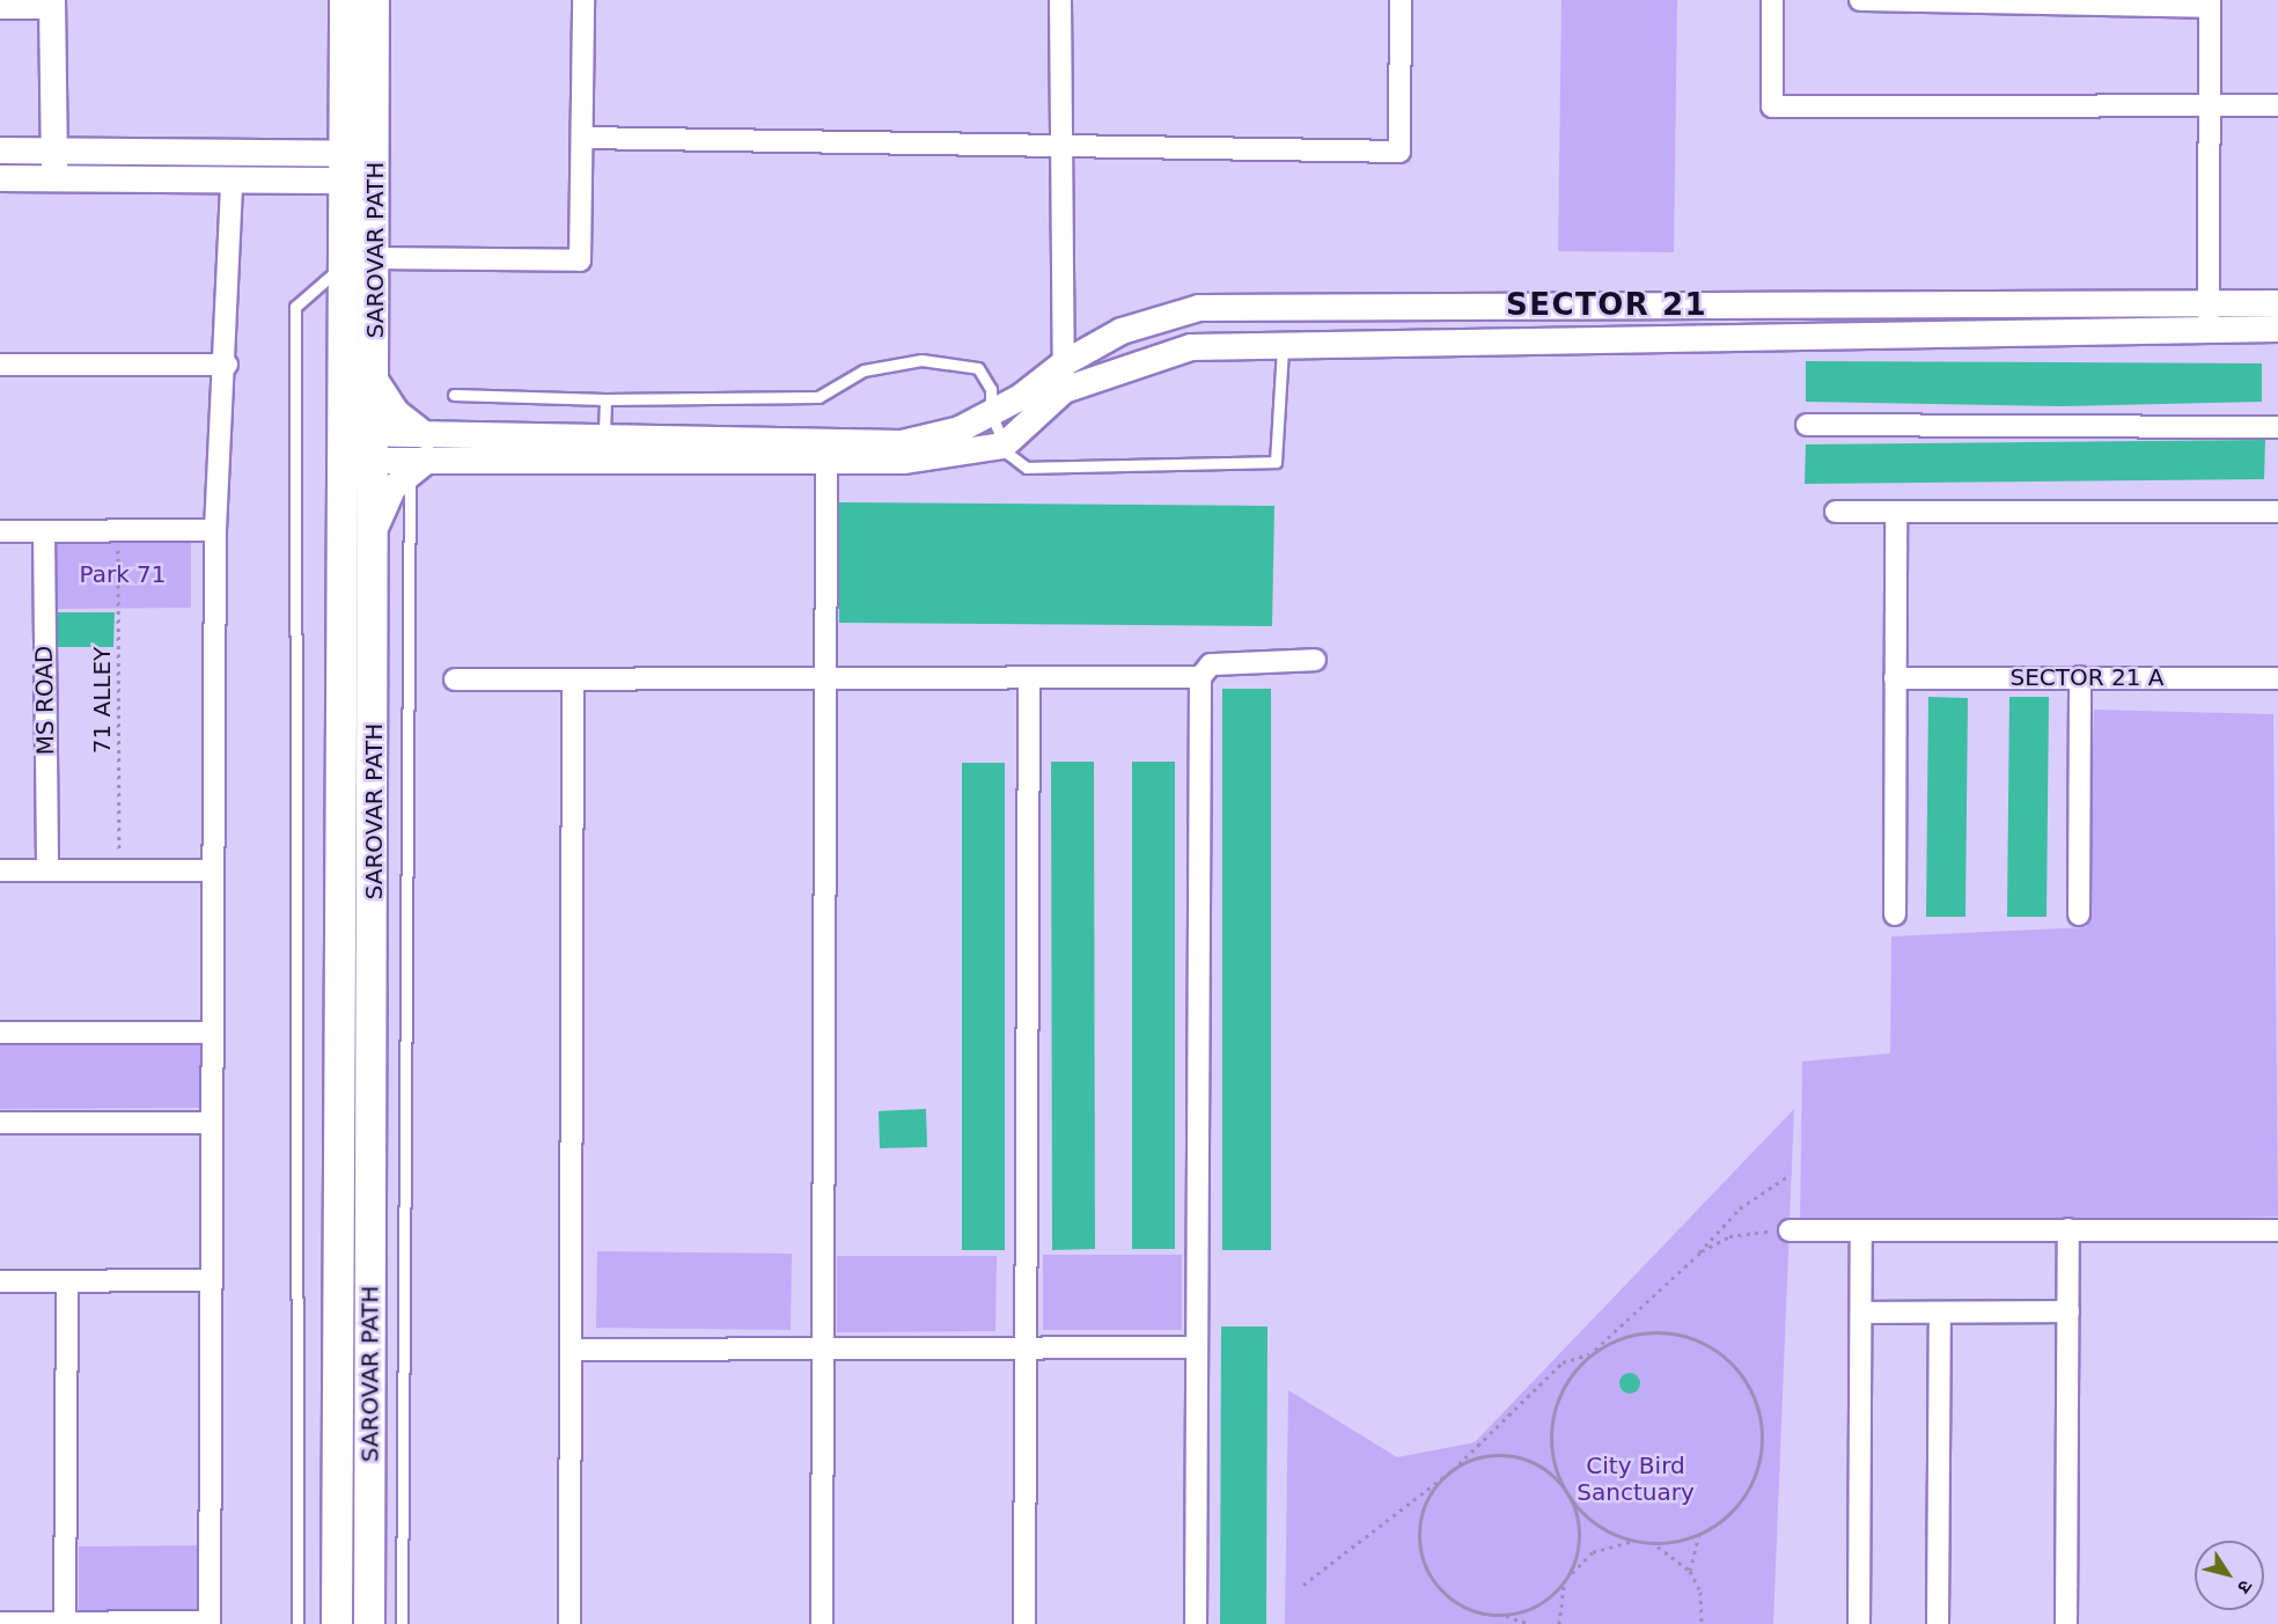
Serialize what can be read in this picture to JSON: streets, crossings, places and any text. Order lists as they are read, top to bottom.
{
  "streets": {
    "main road": ["SAROVAR PATH"],
    "street": ["SECTOR 21 A", "MS ROAD"],
    "path": ["71 ALLEY"]
  },
  "districts": ["SECTOR 21"],
  "parks": ["Park 71", "City Bird Sanctuary"],
  "north": "bottom right"
}
